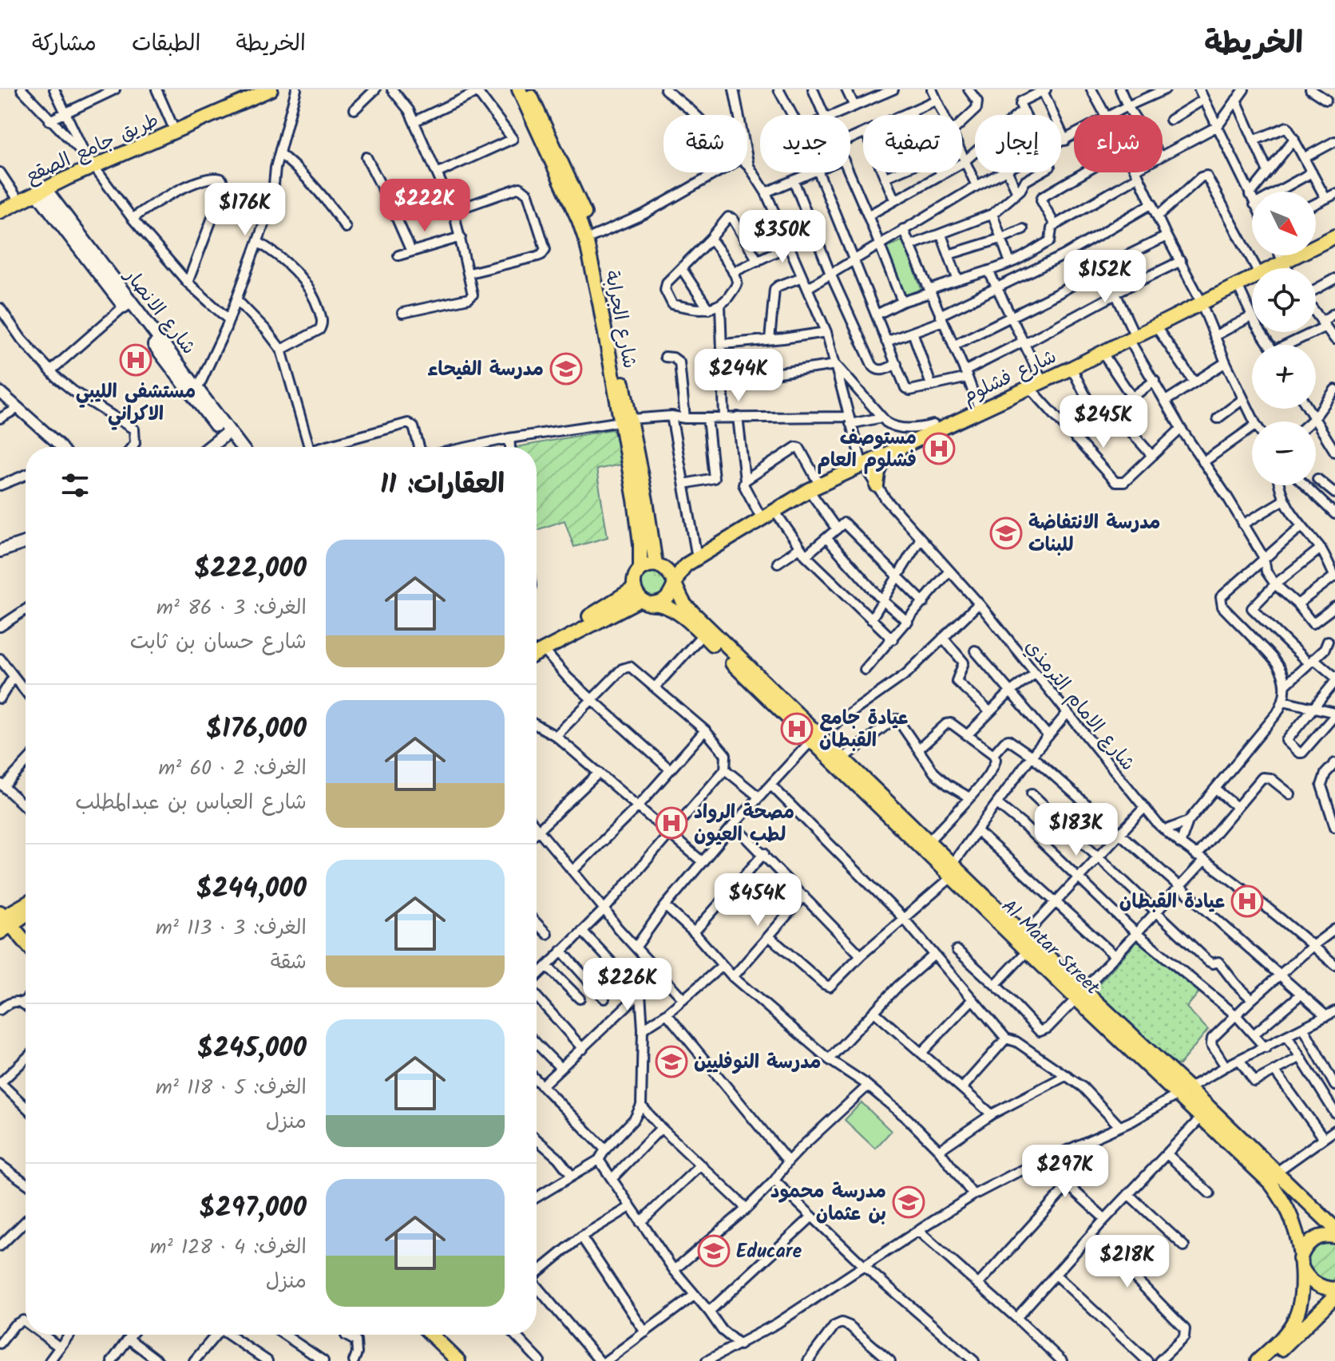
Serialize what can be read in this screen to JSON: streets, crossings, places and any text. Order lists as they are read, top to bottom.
{
  "streets": {
    "main road": [
      "طريق جامع الصقع",
      "شارع الانصار",
      "شارع الجرابة",
      "شارع فشلوم",
      "Al Matar Street"
    ],
    "street": ["شارع الامام الترمذي"]
  },
  "crossings": [
    ["طريق جامع الصقع", "شارع الانصار"],
    ["شارع الجرابة", "Al Matar Street"],
    ["شارع فشلوم", "شارع الامام الترمذي"]
  ],
  "places": {
    "hospital": [
      "مستشفى الليبي الاكراني",
      "مستوصف فشلوم العام",
      "عيادة جامع القبطان",
      "مصحة الرواد لطب العيون",
      "عيادة القبطان"
    ],
    "school or university": [
      "مدرسة الفيحاء",
      "مدرسة الانتفاضة للبنات",
      "مدرسة النوفليين",
      "مدرسة محمود بن عثمان",
      "Educare"
    ]
  },
  "north": "bottom right",
  "page": {
    "header": "الخريطة",
    "nav": ["الخريطة", "الطبقات", "مشاركة"],
    "chip": [
      "شراء",
      "إيجار",
      "تصفية",
      "جديد",
      "شقة"
    ],
    "price": [
      "$222K",
      "$176K",
      "$350K",
      "$152K",
      "$244K",
      "$245K",
      "$183K",
      "$454K",
      "$226K",
      "$297K",
      "$218K"
    ],
    "map_buttons": ["+", "−"],
    "heading": "العقارات: 11",
    "list": [
      {
        "name": "$222,000",
        "note": "الغرف: 3 · 86 m² · شارع حسان بن ثابت"
      },
      {
        "name": "$176,000",
        "note": "الغرف: 2 · 60 m² · شارع العباس بن عبدالمطلب"
      },
      {
        "name": "$244,000",
        "note": "الغرف: 3 · 113 m² · شقة"
      },
      {
        "name": "$245,000",
        "note": "الغرف: 5 · 118 m² · منزل"
      },
      {
        "name": "$297,000",
        "note": "الغرف: 4 · 128 m² · منزل"
      }
    ]
  }
}
